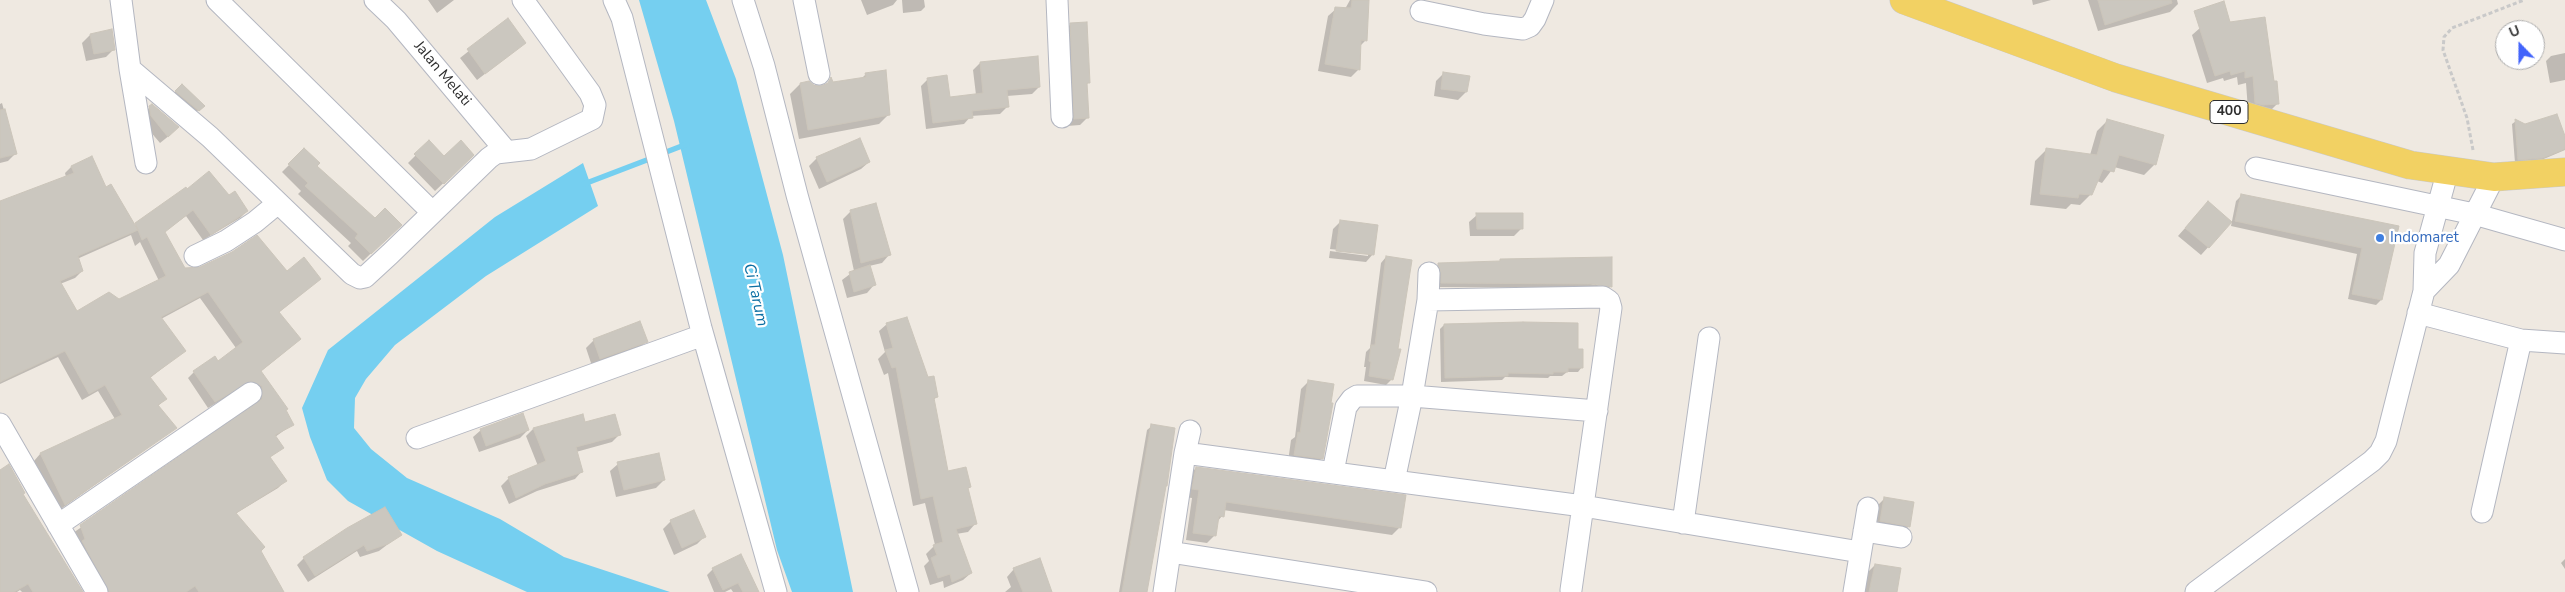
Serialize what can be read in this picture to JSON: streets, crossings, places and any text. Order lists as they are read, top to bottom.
{
  "streets": {
    "main road": ["400"],
    "street": ["Jalan Melati"]
  },
  "water": ["Ci Tarum"],
  "places": ["Indomaret"],
  "north": "top"
}
